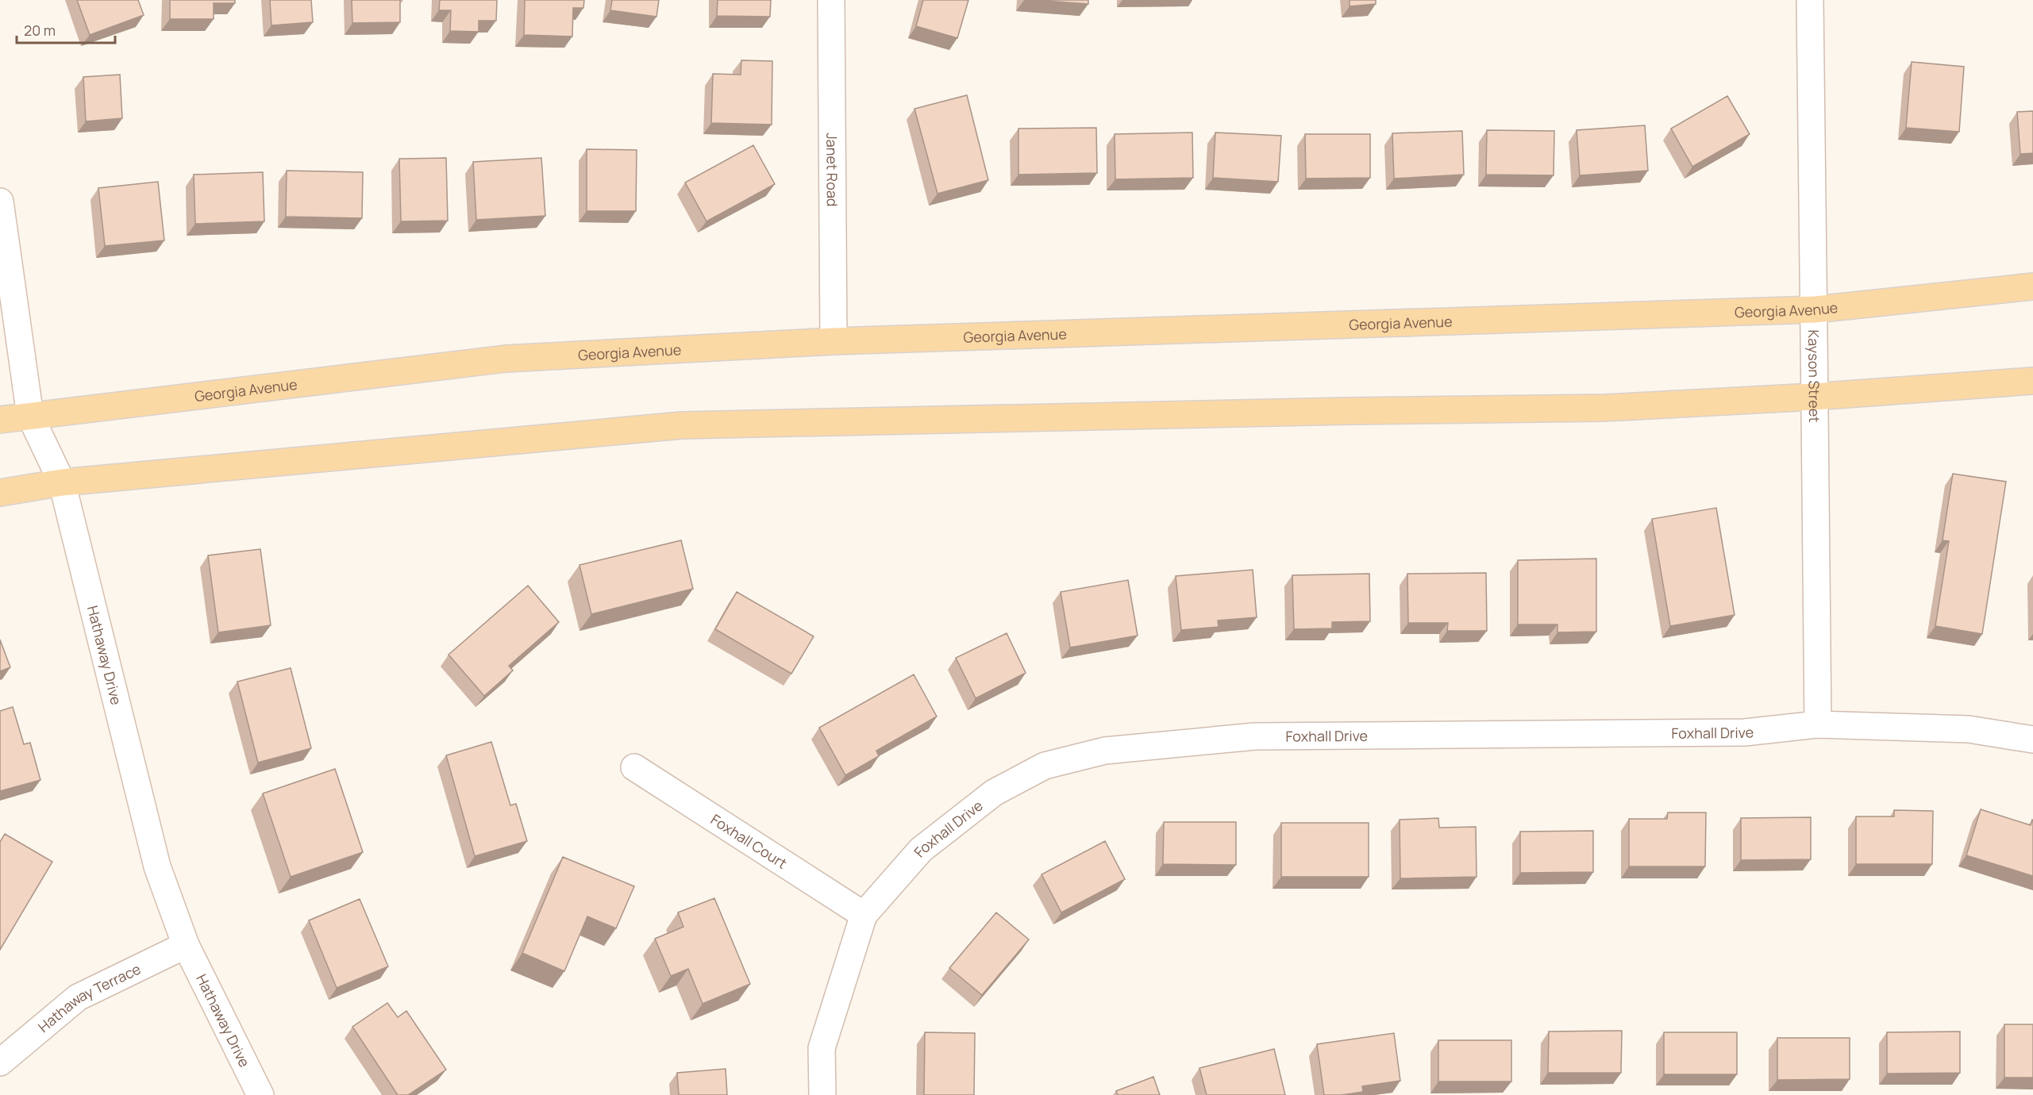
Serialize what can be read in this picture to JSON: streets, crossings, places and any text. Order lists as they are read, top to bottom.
{
  "streets": {
    "main road": ["Georgia Avenue"],
    "street": [
      "Janet Road",
      "Kayson Street",
      "Hathaway Drive",
      "Foxhall Drive",
      "Foxhall Court",
      "Hathaway Terrace"
    ]
  },
  "crossings": [
    ["Janet Road", "Georgia Avenue"],
    ["Georgia Avenue", "Kayson Street"],
    ["Georgia Avenue", "Hathaway Drive"],
    ["Kayson Street", "Foxhall Drive"],
    ["Hathaway Drive", "Hathaway Terrace"],
    ["Foxhall Drive", "Foxhall Court"]
  ],
  "scale_bar": "20 m"
}
